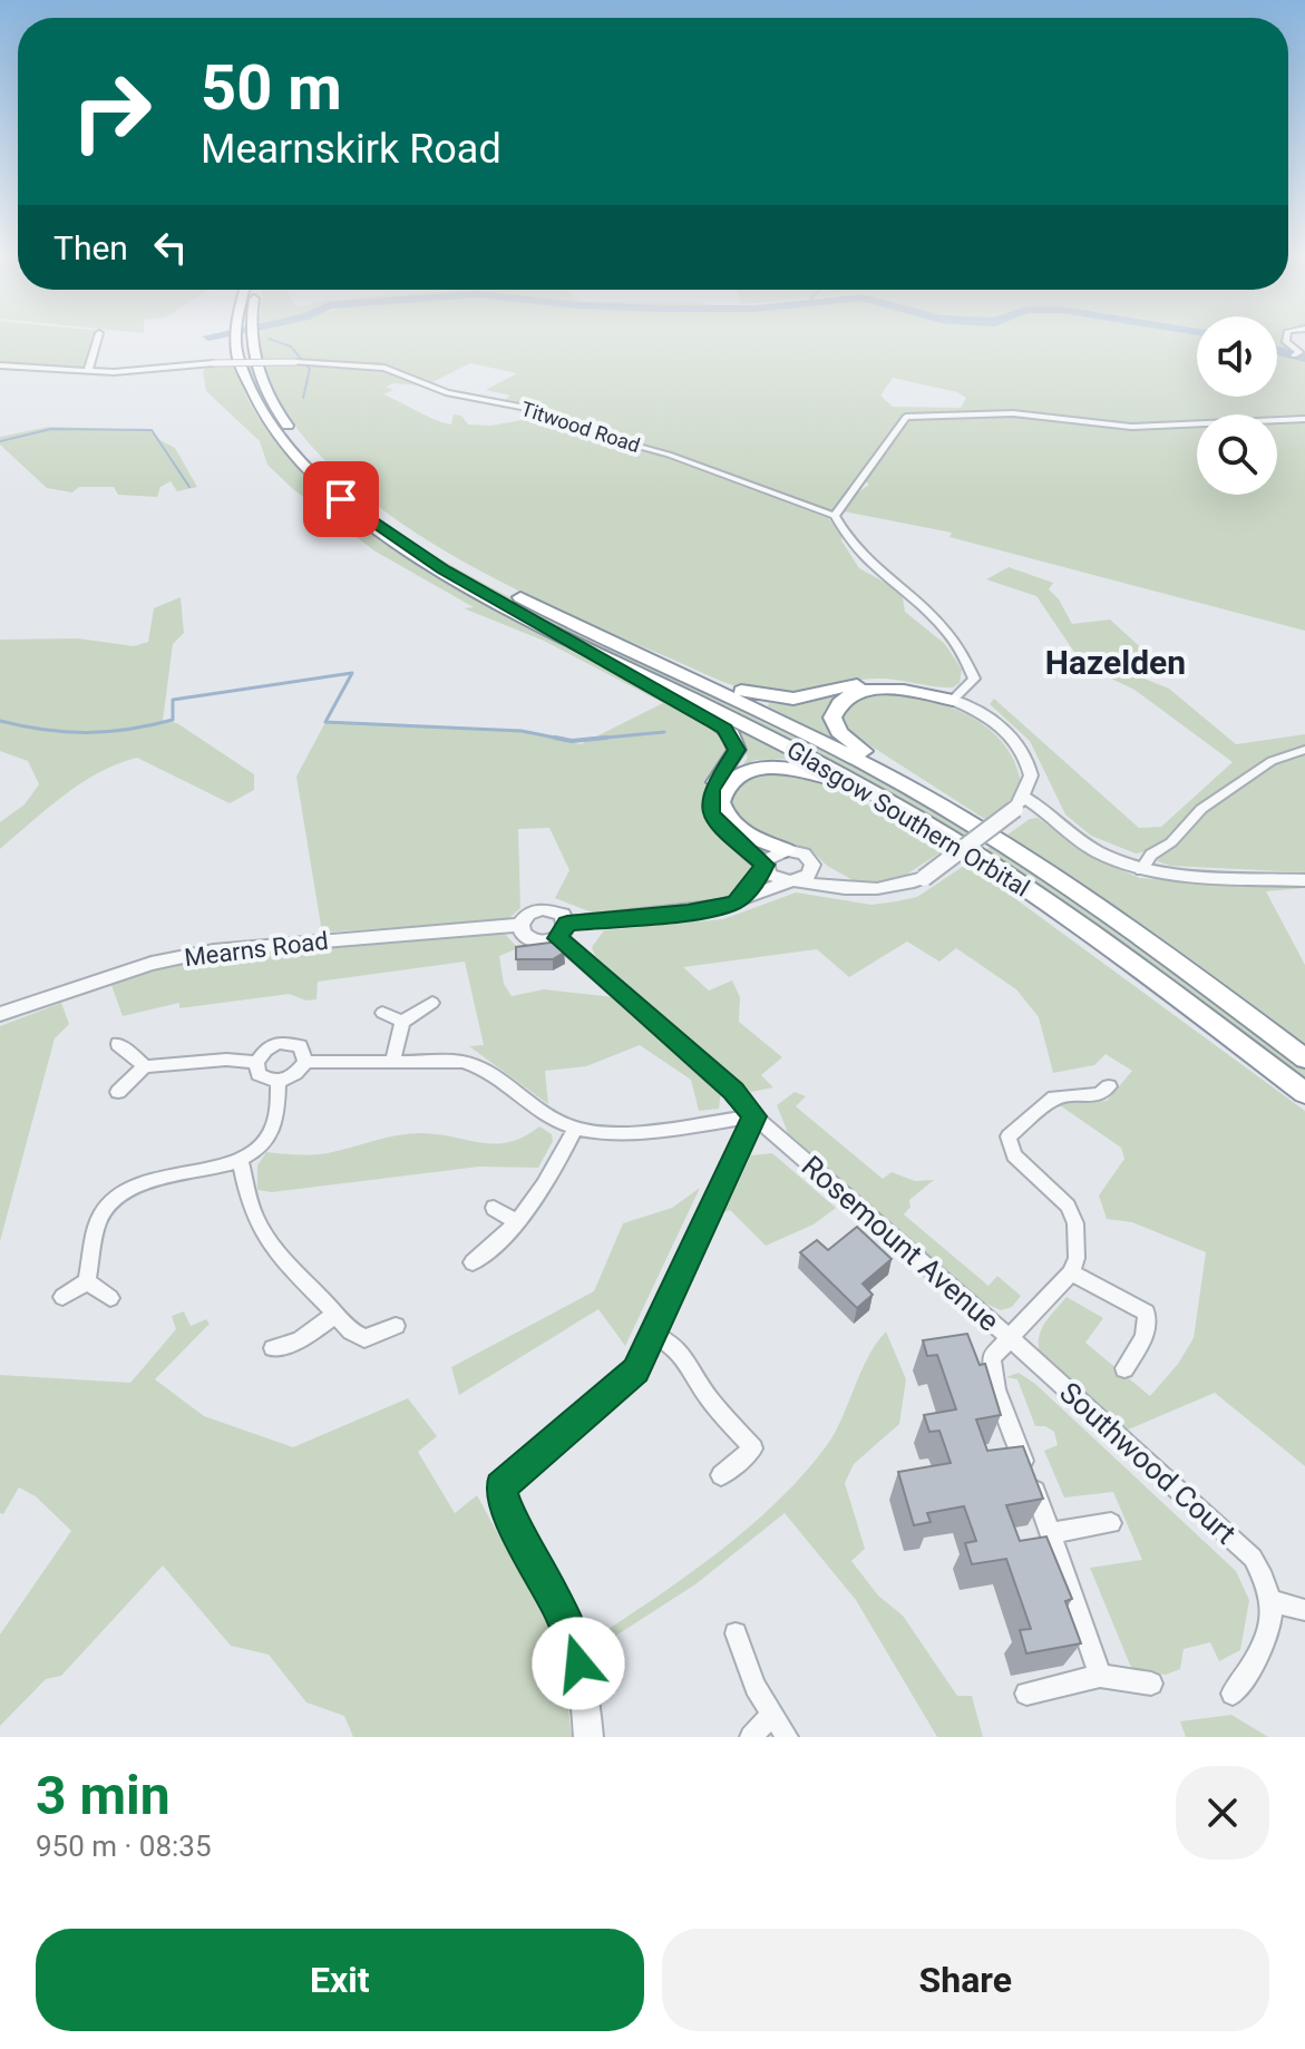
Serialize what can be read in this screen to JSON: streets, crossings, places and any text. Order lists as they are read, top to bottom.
{
  "streets": {
    "highway": ["Glasgow Southern Orbital"],
    "street": [
      "Titwood Road",
      "Mearns Road",
      "Rosemount Avenue",
      "Southwood Court"
    ]
  },
  "crossings": [
    ["Rosemount Avenue", "Southwood Court"]
  ],
  "districts": ["Hazelden"],
  "page": {
    "turn": ["50 m", "Mearnskirk Road"],
    "then": "Then",
    "heading": ["3 min", "950 m · 08:35"],
    "buttons": ["Exit", "Share"]
  }
}
